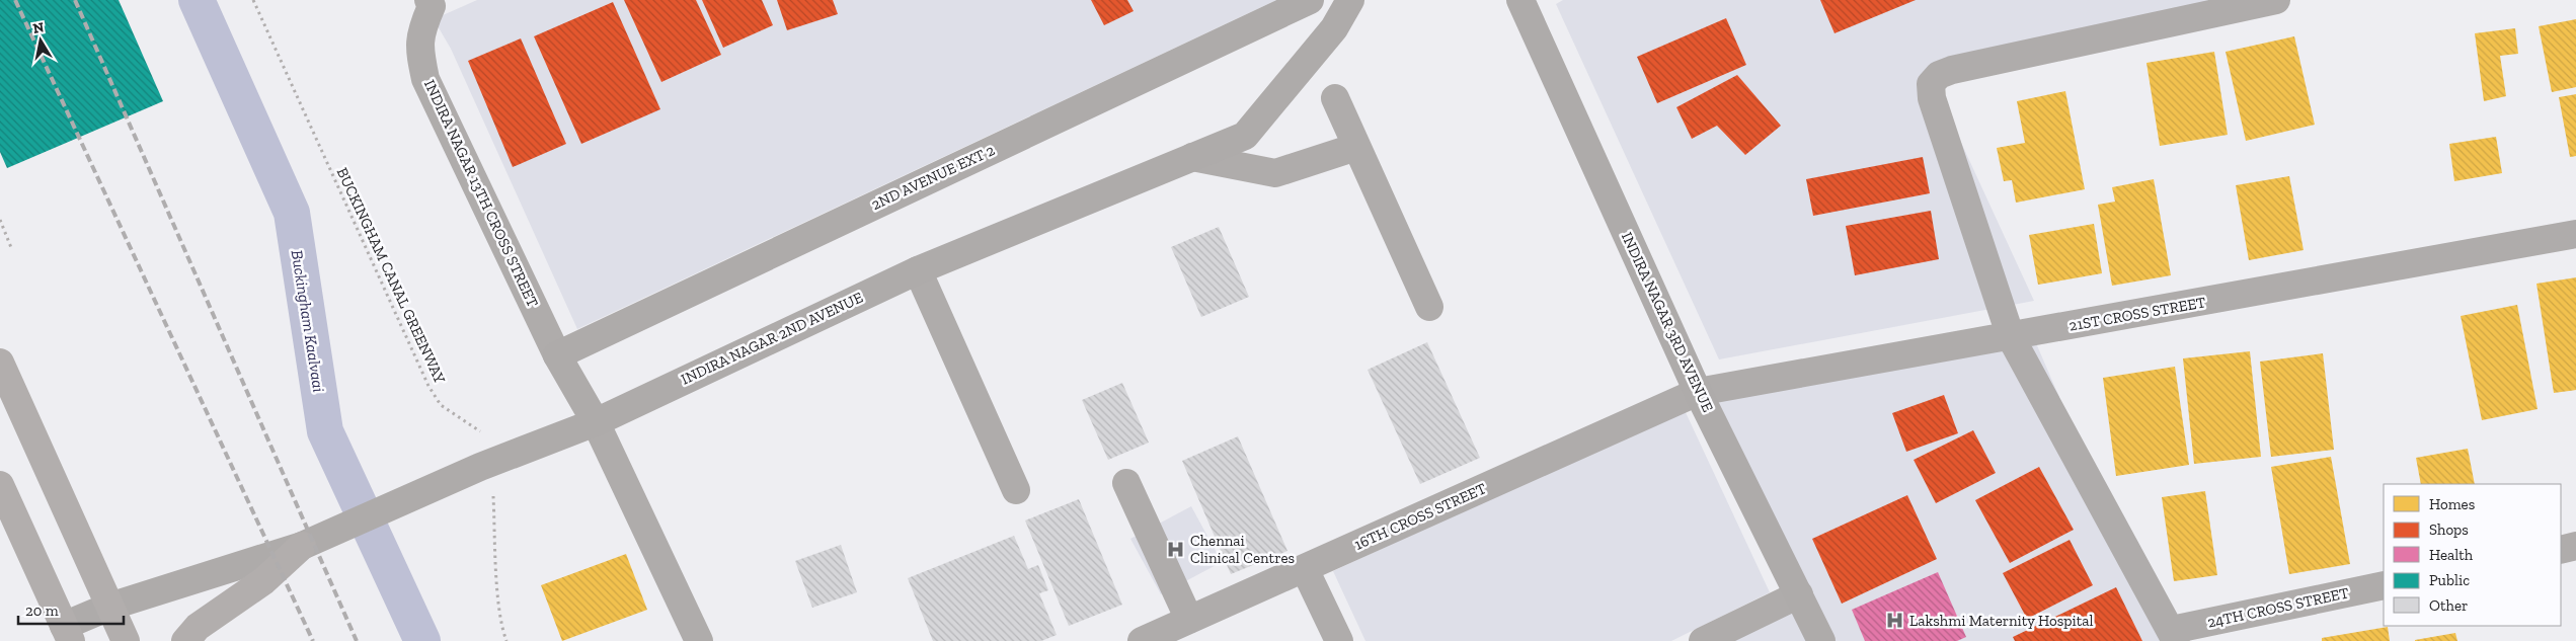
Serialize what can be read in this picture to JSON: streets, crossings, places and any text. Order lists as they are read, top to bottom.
{
  "streets": {
    "street": [
      "2ND AVENUE EXT 2",
      "INDIRA NAGAR 13TH CROSS STREET",
      "21ST CROSS STREET",
      "INDIRA NAGAR 3RD AVENUE",
      "INDIRA NAGAR 2ND AVENUE",
      "16TH CROSS STREET",
      "24TH CROSS STREET"
    ],
    "path": ["BUCKINGHAM CANAL GREENWAY"]
  },
  "crossings": [
    ["2ND AVENUE EXT 2", "INDIRA NAGAR 13TH CROSS STREET"],
    ["BUCKINGHAM CANAL GREENWAY", "INDIRA NAGAR 2ND AVENUE"],
    ["21ST CROSS STREET", "INDIRA NAGAR 3RD AVENUE"],
    ["21ST CROSS STREET", "16TH CROSS STREET"],
    ["INDIRA NAGAR 3RD AVENUE", "16TH CROSS STREET"]
  ],
  "water": ["Buckingham Kaalvaai"],
  "places": {
    "hospital": ["Chennai Clinical Centres", "Lakshmi Maternity Hospital"]
  },
  "legend": [
    "Homes",
    "Shops",
    "Health",
    "Public",
    "Other"
  ],
  "scale_bar": "20 m",
  "north": "top"
}
